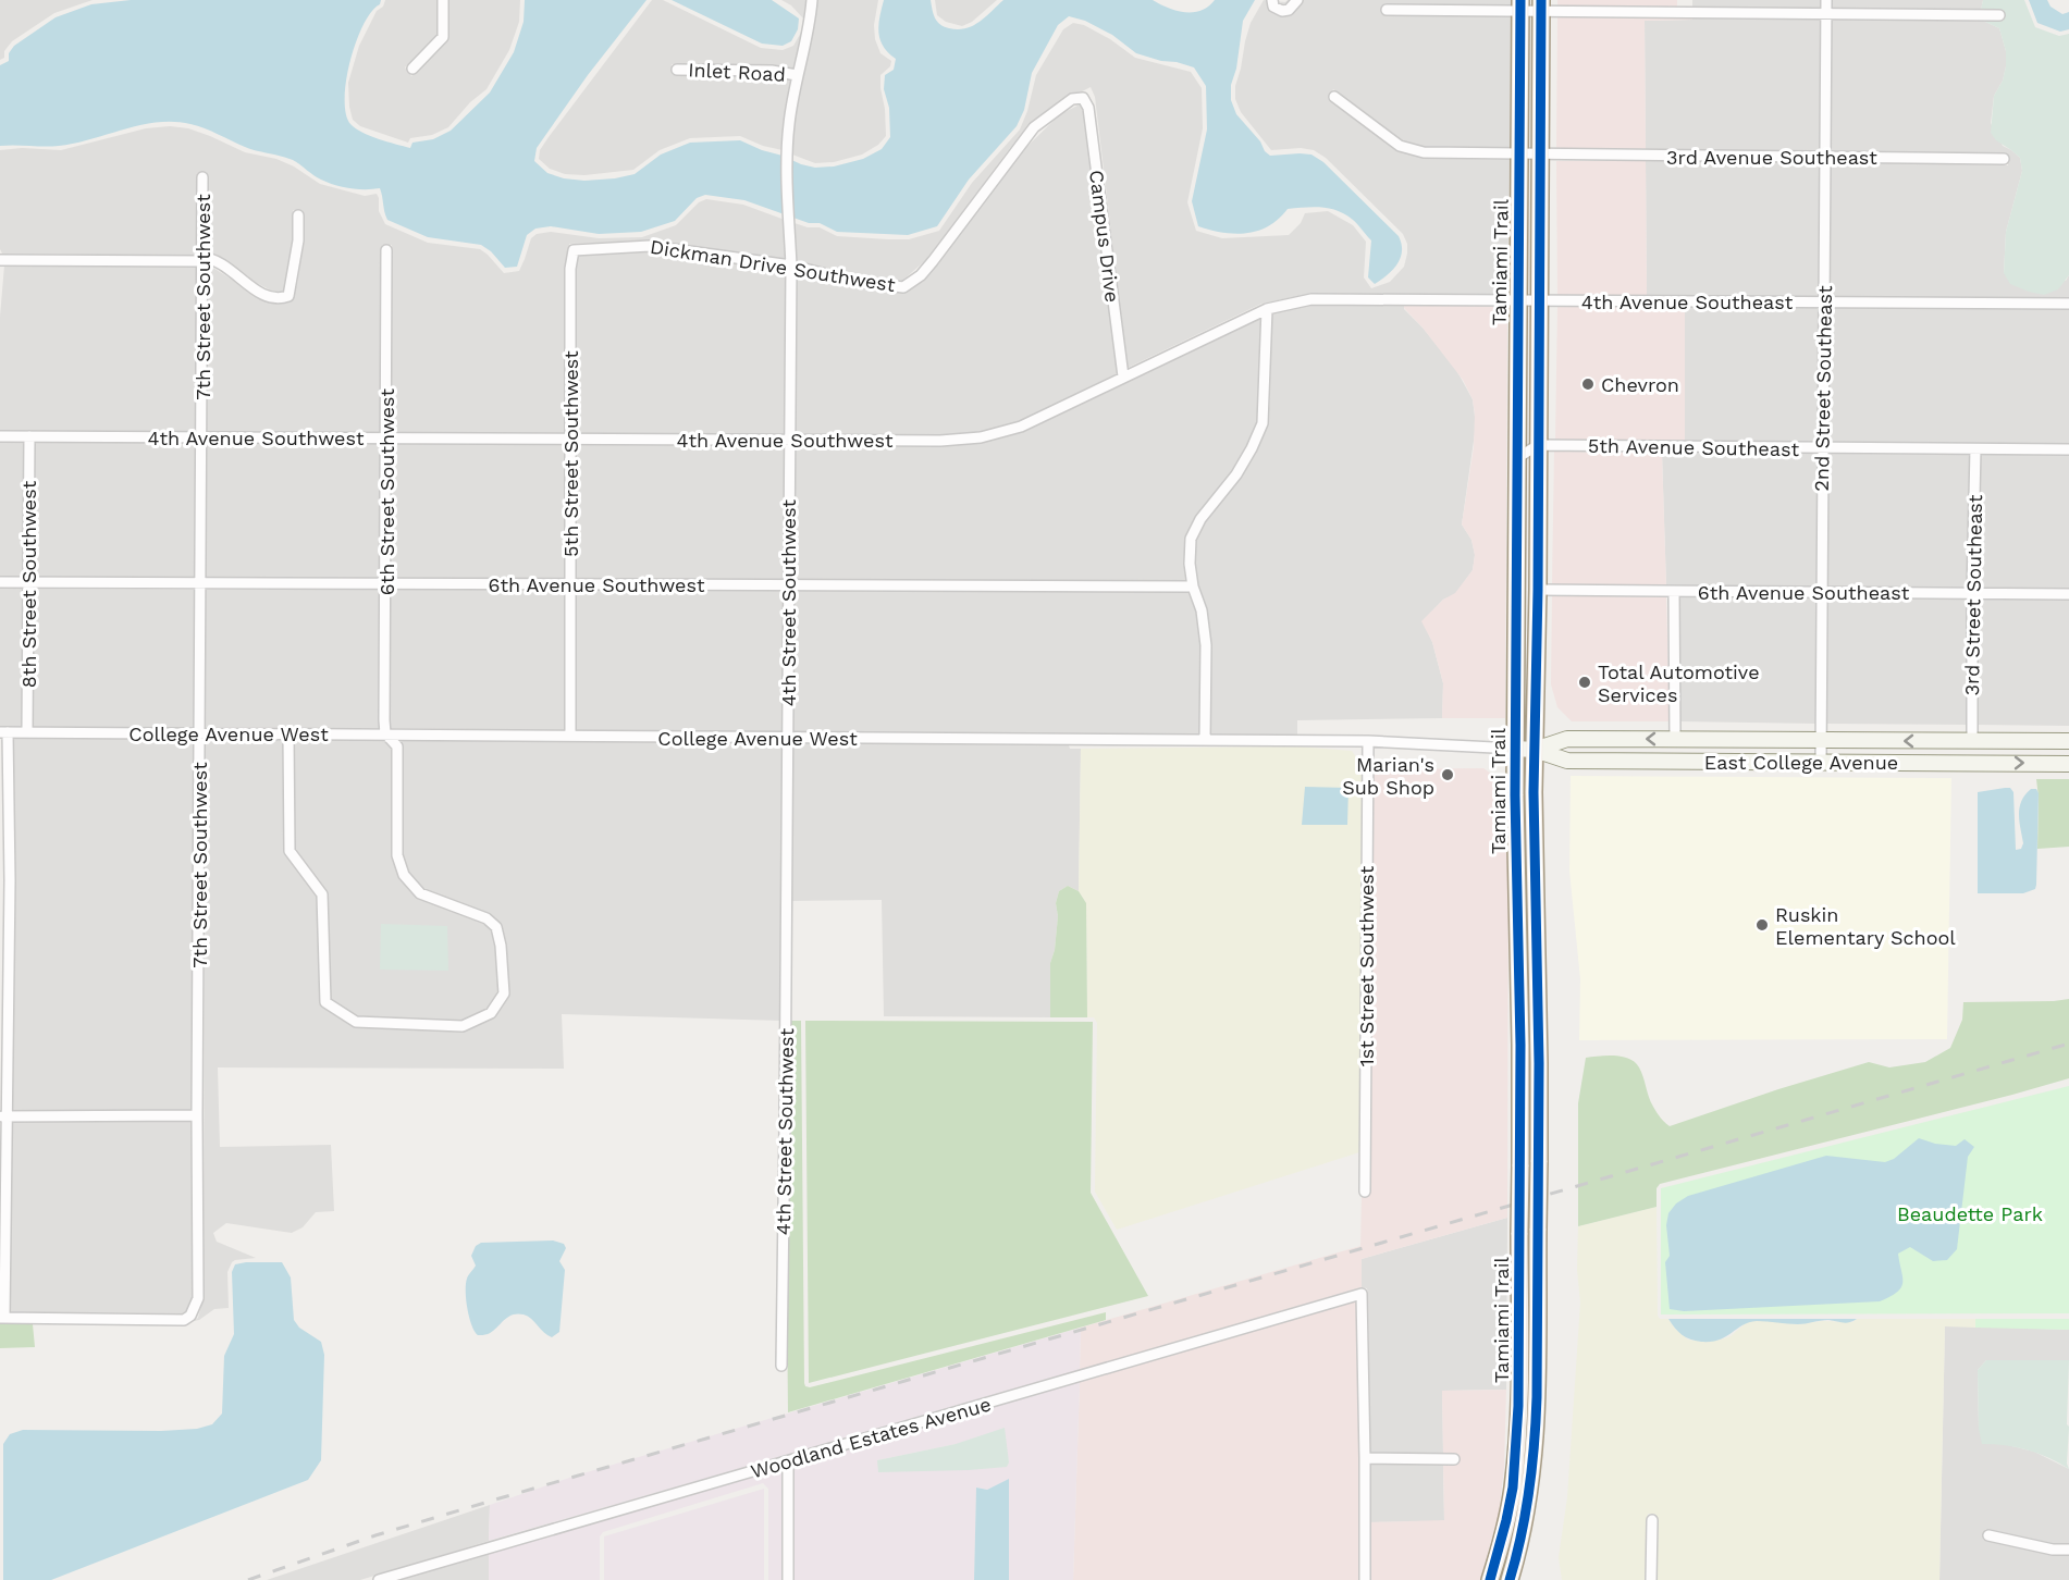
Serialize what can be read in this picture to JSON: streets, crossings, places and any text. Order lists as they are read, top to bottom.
{
  "streets": {
    "main road": ["Tamiami Trail", "East College Avenue"],
    "street": [
      "Inlet Road",
      "3rd Avenue Southeast",
      "Campus Drive",
      "Dickman Drive Southwest",
      "7th Street Southwest",
      "4th Avenue Southeast",
      "2nd Street Southeast",
      "4th Avenue Southwest",
      "5th Avenue Southeast",
      "5th Street Southwest",
      "6th Street Southwest",
      "8th Street Southwest",
      "6th Avenue Southwest",
      "6th Avenue Southeast",
      "3rd Street Southeast",
      "4th Street Southwest",
      "College Avenue West",
      "1st Street Southwest",
      "Woodland Estates Avenue"
    ]
  },
  "crossings": [
    ["Inlet Road", "4th Street Southwest"],
    ["3rd Avenue Southeast", "Tamiami Trail"],
    ["3rd Avenue Southeast", "2nd Street Southeast"],
    ["Campus Drive", "Dickman Drive Southwest"],
    ["Campus Drive", "4th Avenue Southwest"],
    ["Tamiami Trail", "4th Avenue Southeast"],
    ["Tamiami Trail", "4th Avenue Southwest"],
    ["Tamiami Trail", "5th Avenue Southeast"],
    ["Tamiami Trail", "6th Avenue Southeast"],
    ["Tamiami Trail", "College Avenue West"],
    ["Tamiami Trail", "East College Avenue"],
    ["Dickman Drive Southwest", "5th Street Southwest"],
    ["Dickman Drive Southwest", "4th Street Southwest"],
    ["7th Street Southwest", "4th Avenue Southwest"],
    ["7th Street Southwest", "6th Avenue Southwest"],
    ["7th Street Southwest", "College Avenue West"],
    ["4th Avenue Southeast", "2nd Street Southeast"],
    ["4th Avenue Southeast", "4th Avenue Southwest"],
    ["2nd Street Southeast", "5th Avenue Southeast"],
    ["2nd Street Southeast", "6th Avenue Southeast"],
    ["2nd Street Southeast", "East College Avenue"],
    ["4th Avenue Southwest", "5th Street Southwest"],
    ["4th Avenue Southwest", "6th Street Southwest"],
    ["4th Avenue Southwest", "8th Street Southwest"],
    ["4th Avenue Southwest", "4th Street Southwest"],
    ["5th Avenue Southeast", "3rd Street Southeast"],
    ["5th Street Southwest", "6th Avenue Southwest"],
    ["5th Street Southwest", "College Avenue West"],
    ["6th Street Southwest", "6th Avenue Southwest"],
    ["6th Street Southwest", "College Avenue West"],
    ["8th Street Southwest", "6th Avenue Southwest"],
    ["8th Street Southwest", "College Avenue West"],
    ["6th Avenue Southwest", "4th Street Southwest"],
    ["6th Avenue Southeast", "3rd Street Southeast"],
    ["3rd Street Southeast", "East College Avenue"],
    ["4th Street Southwest", "College Avenue West"],
    ["College Avenue West", "East College Avenue"],
    ["College Avenue West", "1st Street Southwest"]
  ],
  "parks": ["Beaudette Park"],
  "places": [
    "Chevron",
    "Total Automotive Services",
    "Marian's Sub Shop",
    "Ruskin Elementary School"
  ]
}
